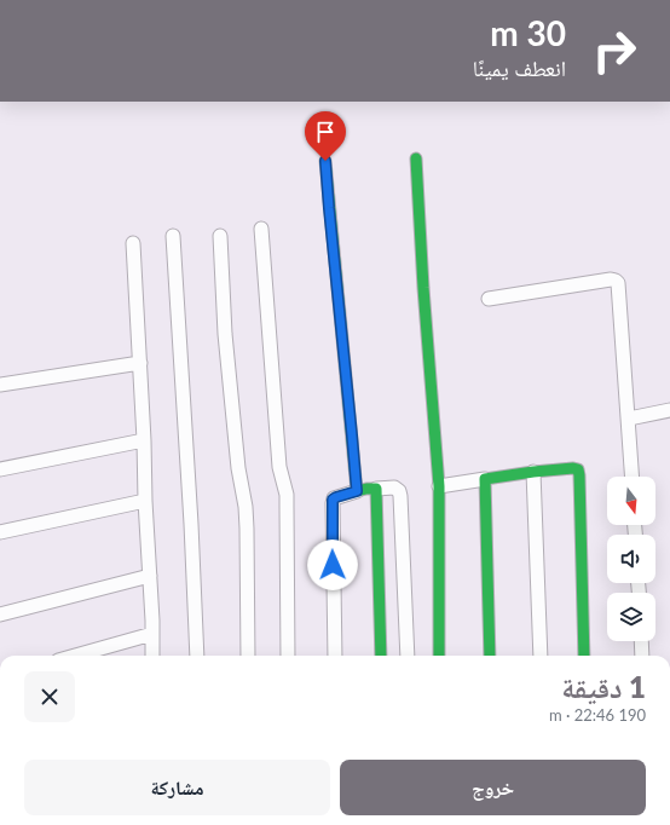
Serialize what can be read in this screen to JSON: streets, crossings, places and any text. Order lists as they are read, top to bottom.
{
  "north": "bottom",
  "page": {
    "turn": ["30 m", "انعطف يمينًا"],
    "heading": ["1 دقيقة", "190 m · 22:46"],
    "buttons": ["خروج", "مشاركة"]
  }
}
